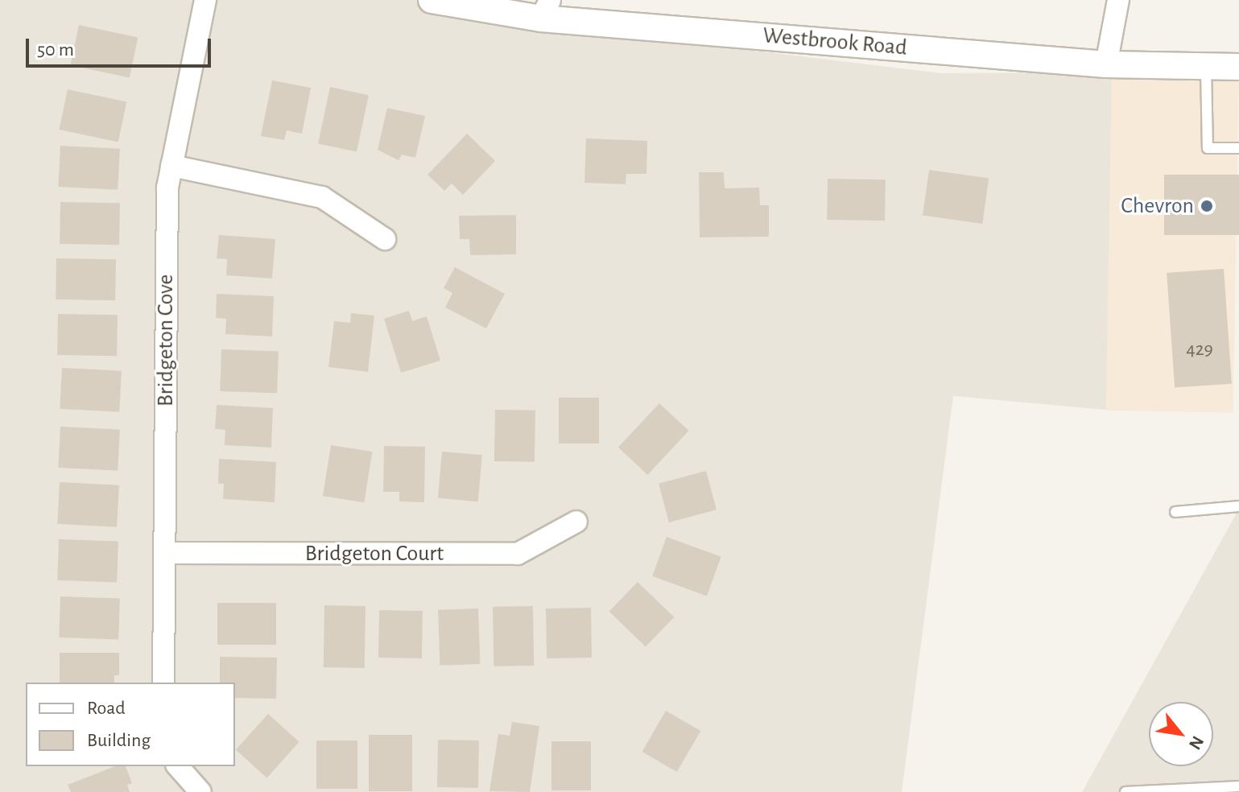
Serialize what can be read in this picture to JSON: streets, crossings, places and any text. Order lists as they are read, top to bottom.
{
  "streets": {
    "street": ["Westbrook Road", "Bridgeton Cove", "Bridgeton Court"]
  },
  "crossings": [
    ["Bridgeton Cove", "Bridgeton Court"]
  ],
  "places": ["Chevron"],
  "house_numbers": ["429"],
  "legend": ["Road", "Building"],
  "scale_bar": "50 m",
  "north": "bottom right"
}
